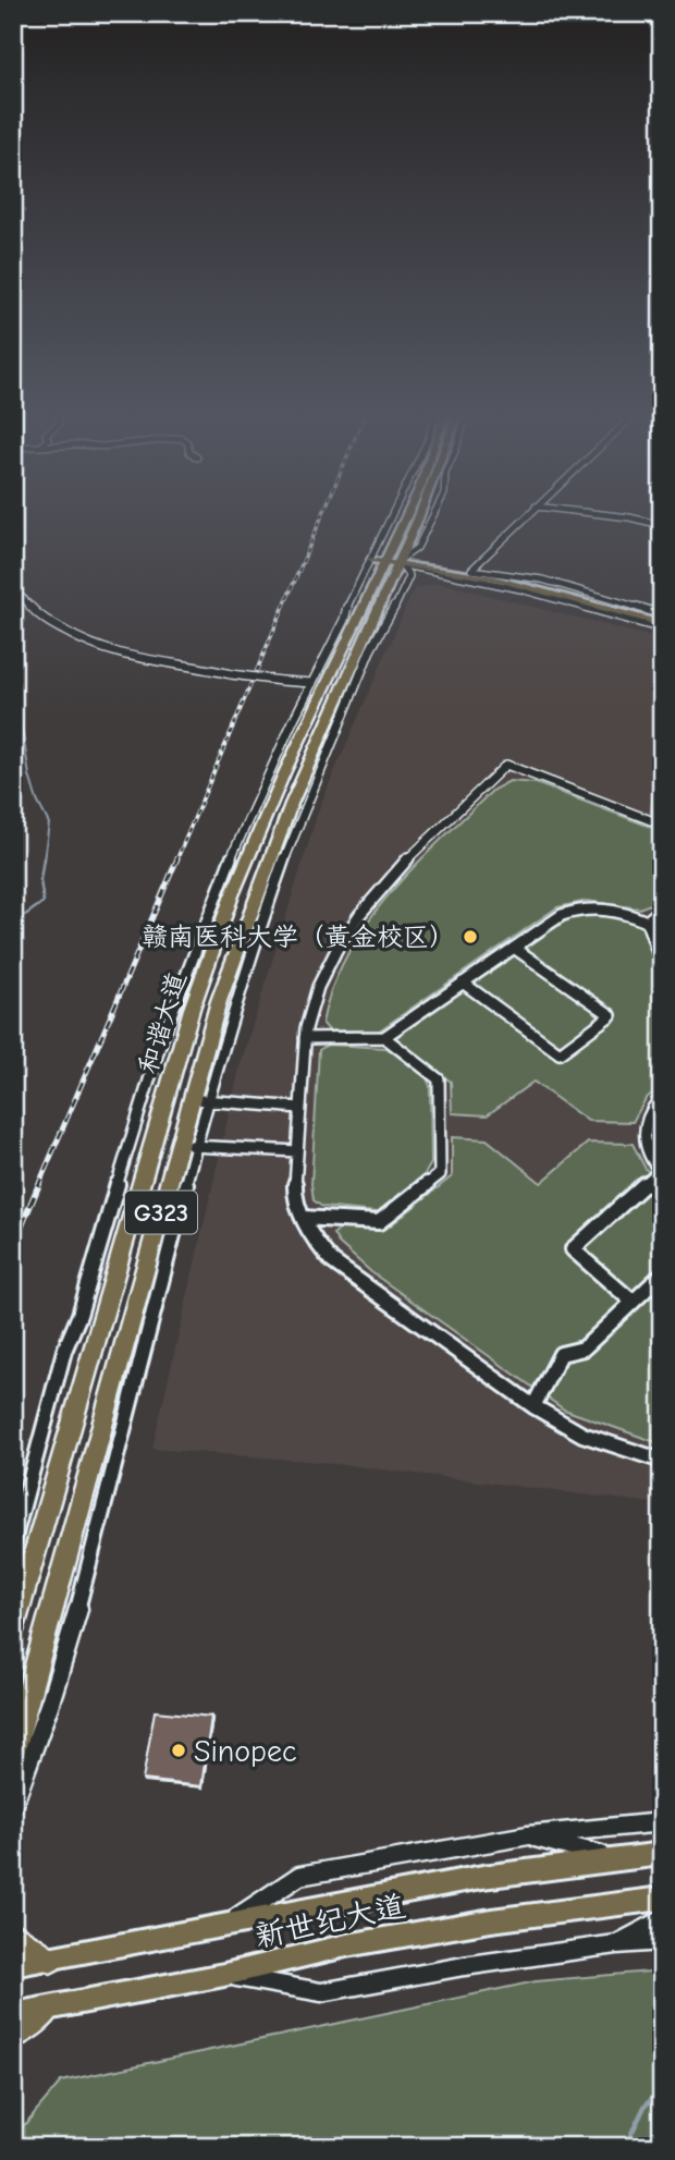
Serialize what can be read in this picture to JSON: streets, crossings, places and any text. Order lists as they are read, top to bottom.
{
  "streets": {
    "highway": ["和谐大道", "G323"],
    "main road": ["新世纪大道"]
  },
  "crossings": [
    ["和谐大道", "G323"]
  ],
  "places": ["赣南医科大学（黄金校区）", "Sinopec"]
}
